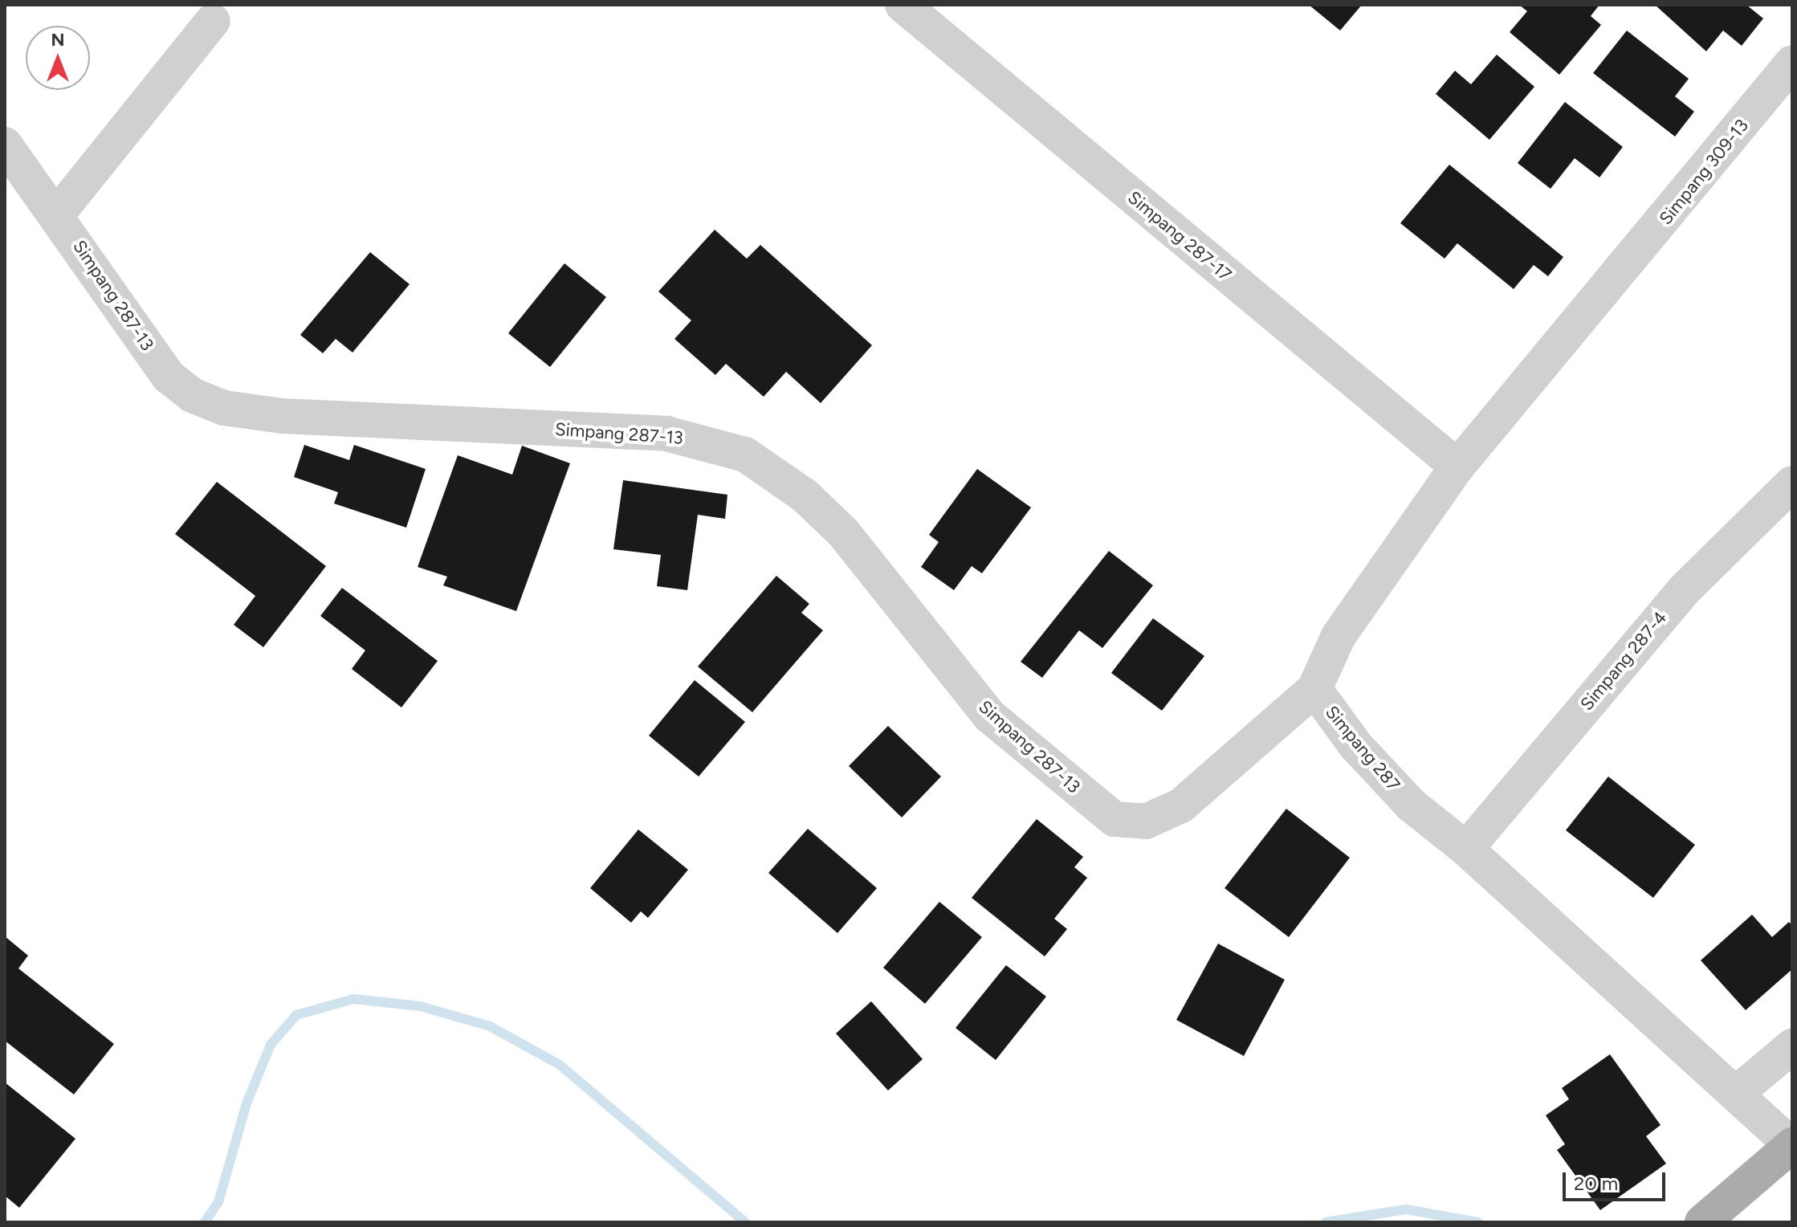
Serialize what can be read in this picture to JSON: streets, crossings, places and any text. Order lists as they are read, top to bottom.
{
  "streets": {
    "street": [
      "Simpang 309-13",
      "Simpang 287-17",
      "Simpang 287-13",
      "Simpang 287-4",
      "Simpang 287"
    ]
  },
  "crossings": [
    ["Simpang 309-13", "Simpang 287"],
    ["Simpang 287-17", "Simpang 287"],
    ["Simpang 287-13", "Simpang 287"],
    ["Simpang 287-4", "Simpang 287"]
  ],
  "scale_bar": "20 m",
  "north": "top"
}
